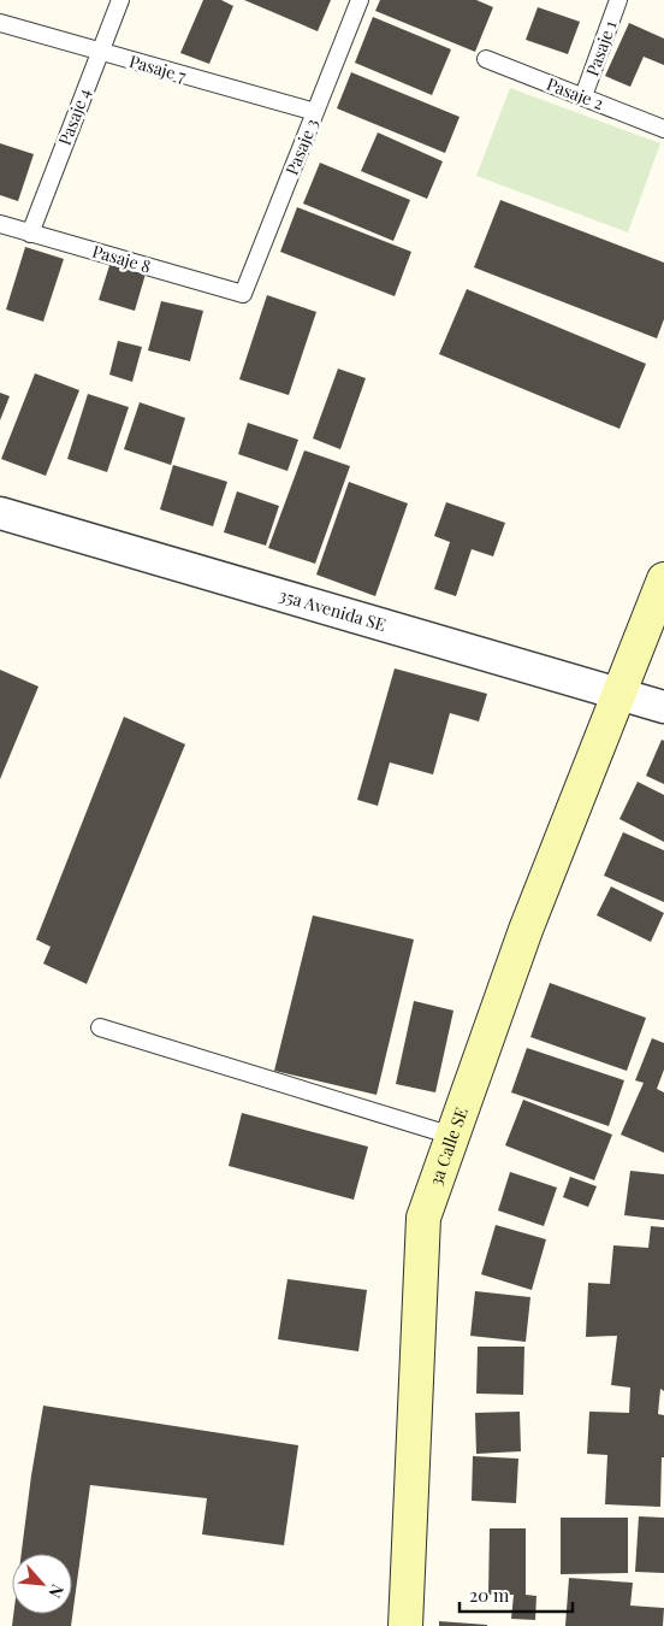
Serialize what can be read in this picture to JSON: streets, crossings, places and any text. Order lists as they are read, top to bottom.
{
  "streets": {
    "street": ["35a Avenida SE", "3a Calle SE"],
    "lane": [
      "Pasaje 1",
      "Pasaje 7",
      "Pasaje 2",
      "Pasaje 4",
      "Pasaje 3",
      "Pasaje 8"
    ]
  },
  "crossings": [
    ["Pasaje 1", "Pasaje 2"],
    ["Pasaje 7", "Pasaje 4"],
    ["Pasaje 7", "Pasaje 3"],
    ["Pasaje 4", "Pasaje 8"],
    ["Pasaje 3", "Pasaje 8"],
    ["35a Avenida SE", "3a Calle SE"]
  ],
  "scale_bar": "20 m",
  "north": "bottom right"
}
